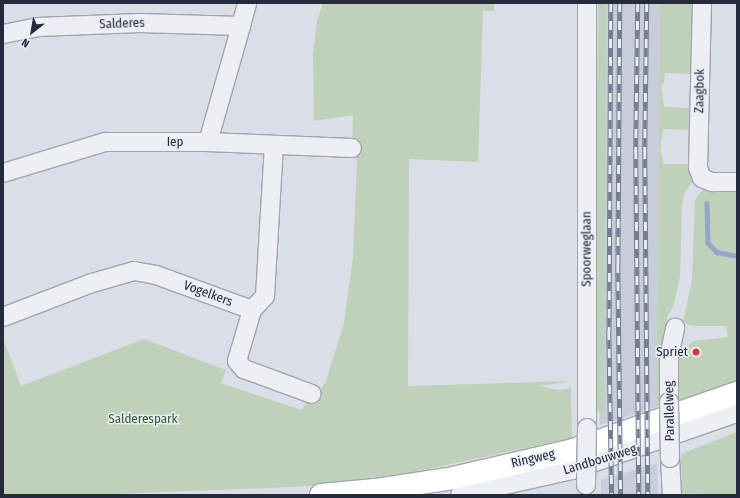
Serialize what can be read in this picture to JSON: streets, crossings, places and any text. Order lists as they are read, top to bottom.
{
  "streets": {
    "main road": ["Ringweg"],
    "street": [
      "Salderes",
      "Zaagbok",
      "Iep",
      "Spoorweglaan",
      "Vogelkers",
      "Parallelweg",
      "Landbouwweg"
    ]
  },
  "parks": ["Salderespark"],
  "places": ["Spriet"],
  "north": "bottom left"
}
